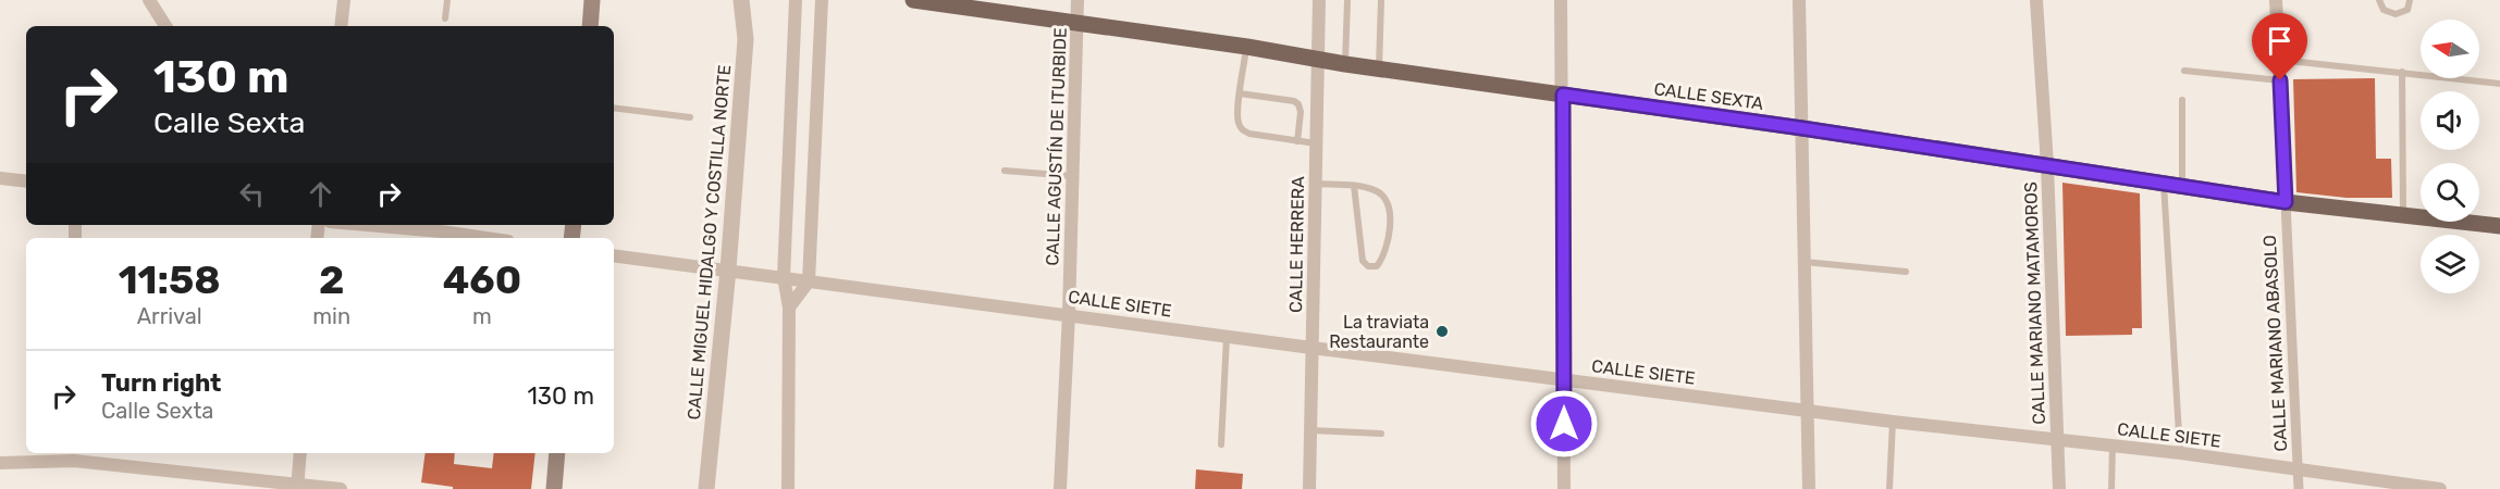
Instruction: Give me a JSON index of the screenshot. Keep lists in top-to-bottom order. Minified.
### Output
{"streets":{"main road":["CALLE SEXTA"],"street":["CALLE AGUSTÍN DE ITURBIDE","CALLE MIGUEL HIDALGO Y COSTILLA NORTE","CALLE HERRERA","CALLE SIETE","CALLE MARIANO MATAMOROS","CALLE MARIANO ABASOLO"]},"crossings":[["CALLE SEXTA","CALLE AGUSTÍN DE ITURBIDE"],["CALLE SEXTA","CALLE HERRERA"],["CALLE SEXTA","CALLE MARIANO MATAMOROS"],["CALLE SEXTA","CALLE MARIANO ABASOLO"],["CALLE AGUSTÍN DE ITURBIDE","CALLE SIETE"],["CALLE MIGUEL HIDALGO Y COSTILLA NORTE","CALLE SIETE"],["CALLE HERRERA","CALLE SIETE"],["CALLE SIETE","CALLE MARIANO MATAMOROS"],["CALLE SIETE","CALLE MARIANO ABASOLO"]],"places":["La traviata Restaurante"],"north":"left","page":{"turn":["130 m","Calle Sexta"],"eta":["11:58","Arrival","2","min","460","m"],"list":[{"name":"Turn right","note":"Calle Sexta","value":"130 m"}]}}
